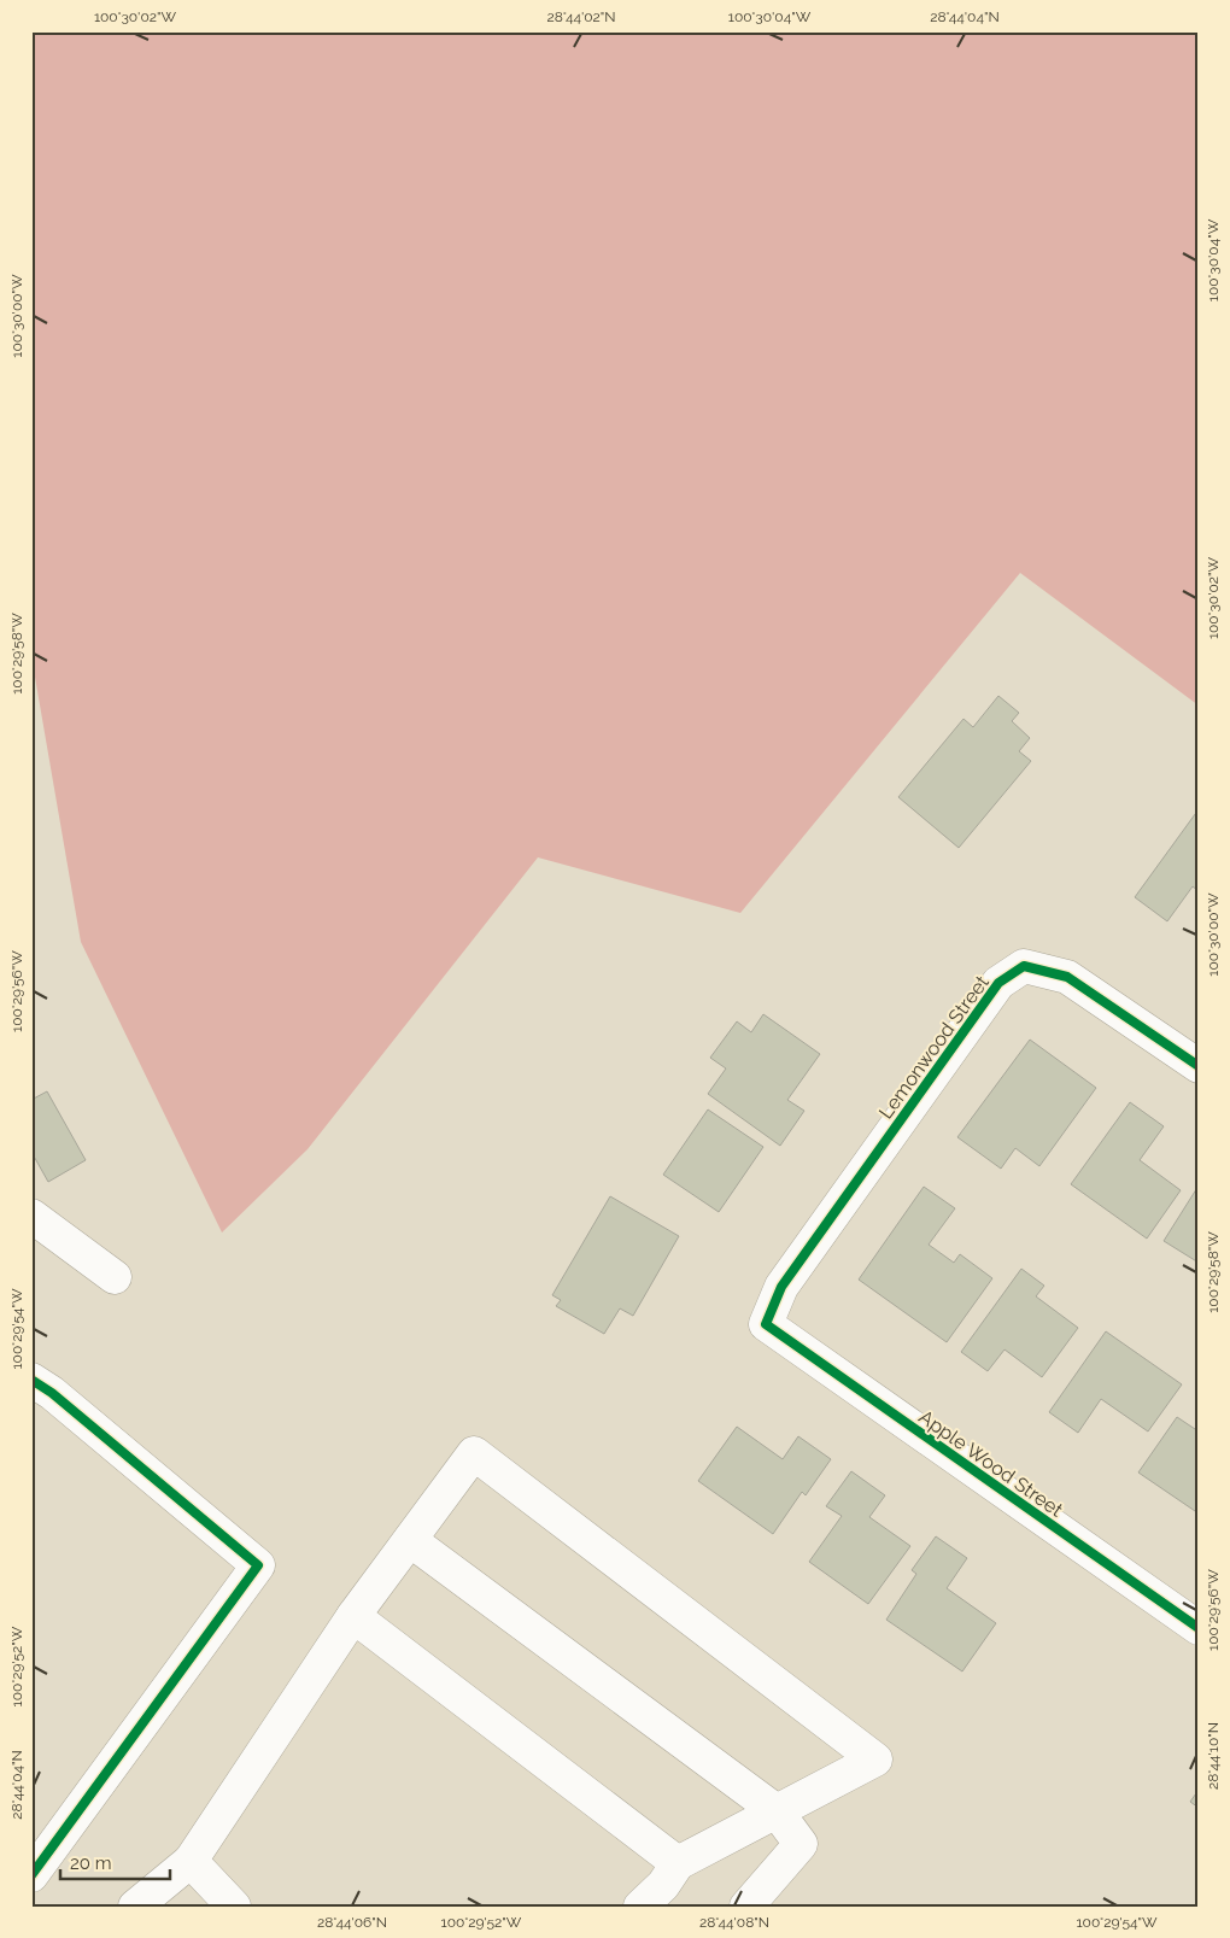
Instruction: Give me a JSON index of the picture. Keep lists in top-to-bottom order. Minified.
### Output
{"streets":{"street":["Lemonwood Street","Apple Wood Street"]},"crossings":[["Lemonwood Street","Apple Wood Street"]],"scale_bar":"20 m","coordinates":["100°30'02\"W","28°44'02\"N","100°30'04\"W","28°44'04\"N","100°30'00\"W","100°29'58\"W","100°29'56\"W","100°29'54\"W","100°29'52\"W","28°44'10\"N","28°44'06\"N","28°44'08\"N"]}
